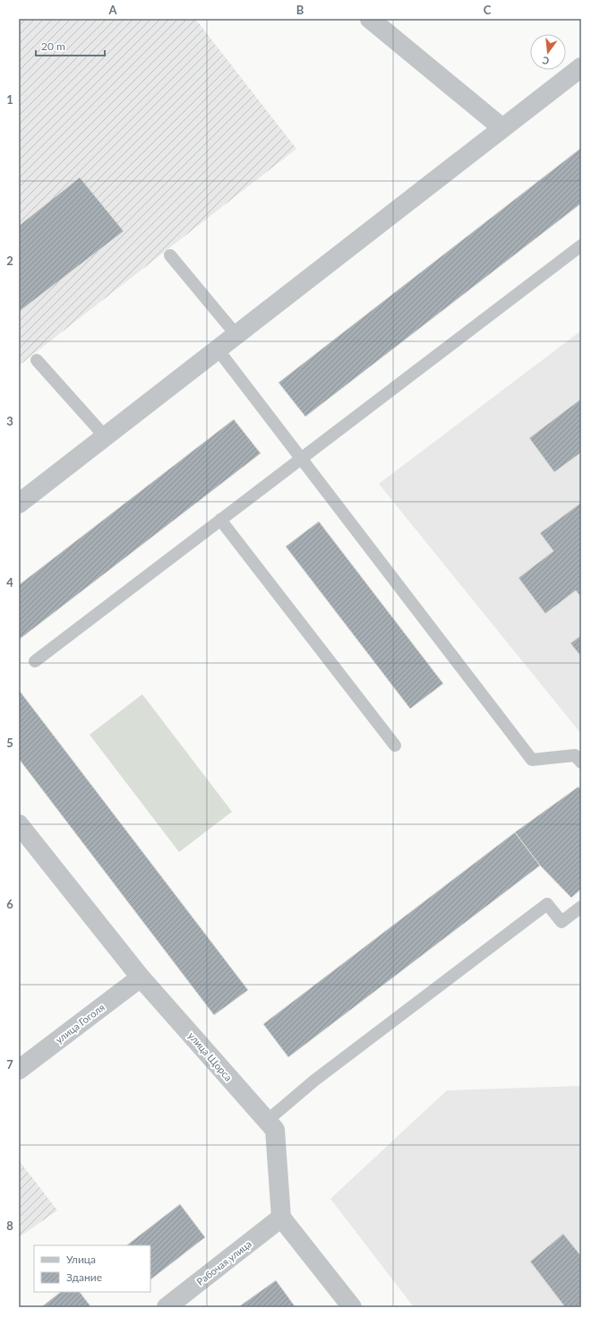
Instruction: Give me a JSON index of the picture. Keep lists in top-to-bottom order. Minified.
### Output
{"streets":{"street":["улица Гоголя","улица Щорса","Рабочая улица"]},"crossings":[["улица Гоголя","улица Щорса"],["улица Щорса","Рабочая улица"]],"legend":["Улица","Здание"],"scale_bar":"20 m","north":"bottom","grid":{"columns":["A","B","C"],"rows":["1","2","3","4","5","6","7","8"]}}
